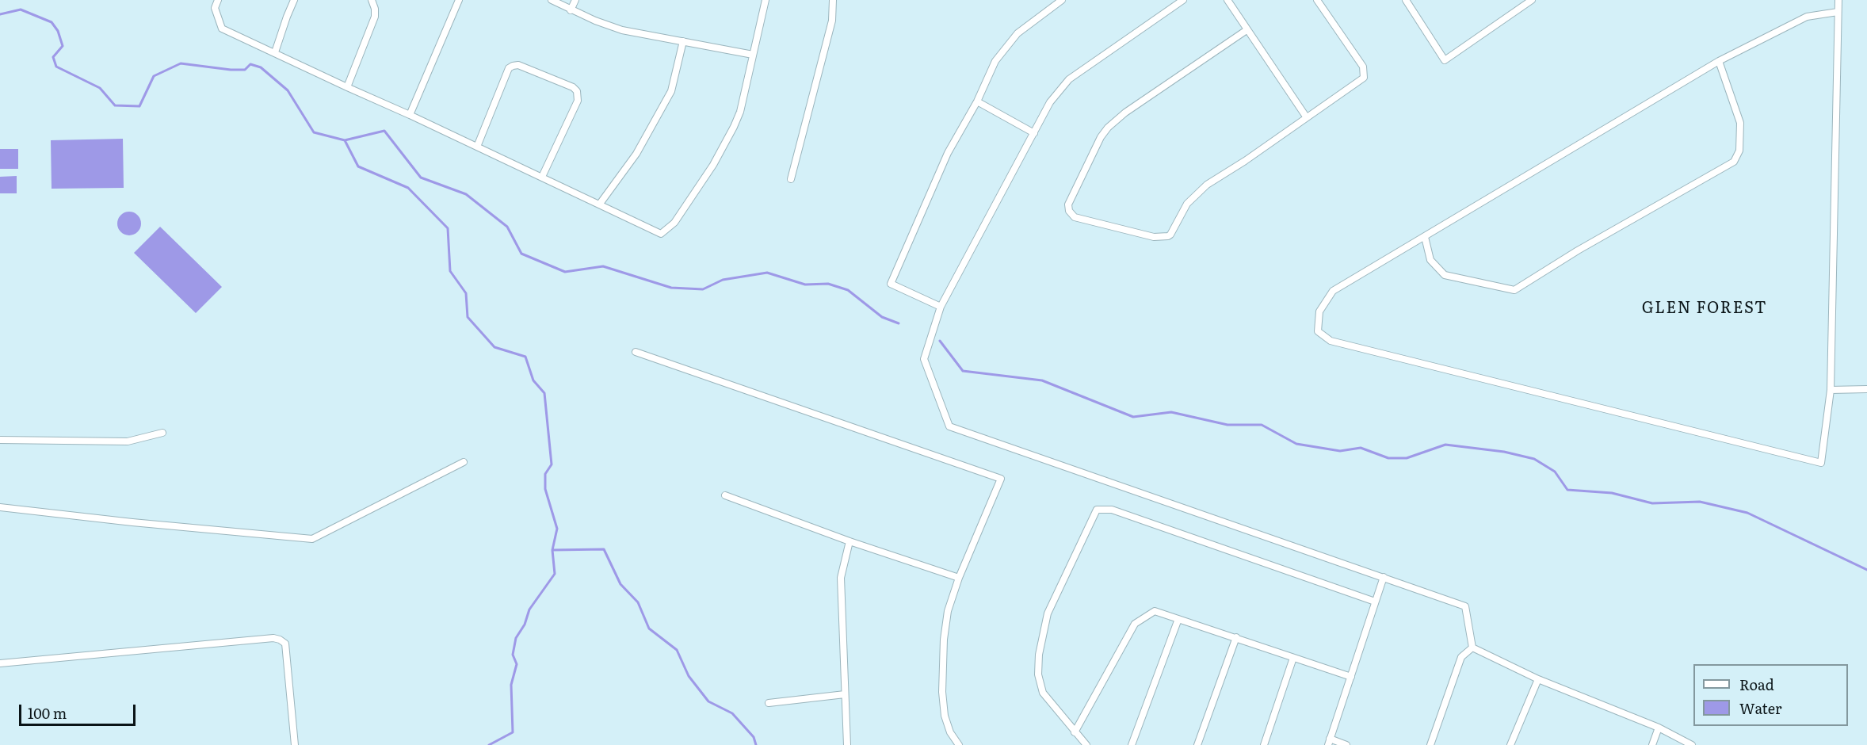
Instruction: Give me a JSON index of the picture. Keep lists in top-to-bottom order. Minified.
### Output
{"districts":["GLEN FOREST"],"legend":["Road","Water"],"scale_bar":"100 m"}
